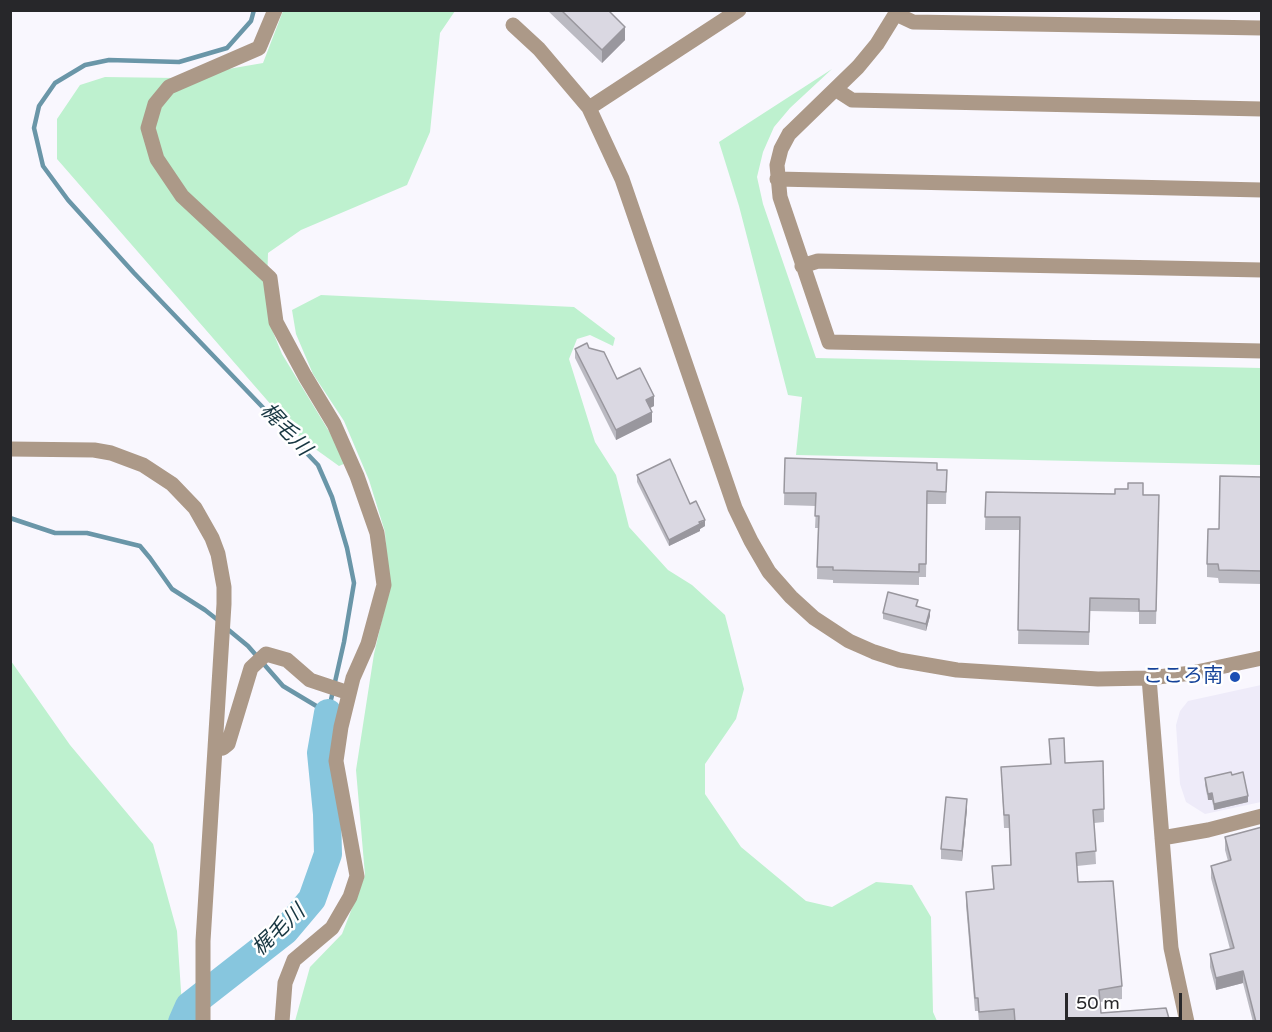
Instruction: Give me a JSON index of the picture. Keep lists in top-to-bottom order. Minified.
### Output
{"water":["梶毛川"],"places":["こころ南"],"scale_bar":"50 m"}
